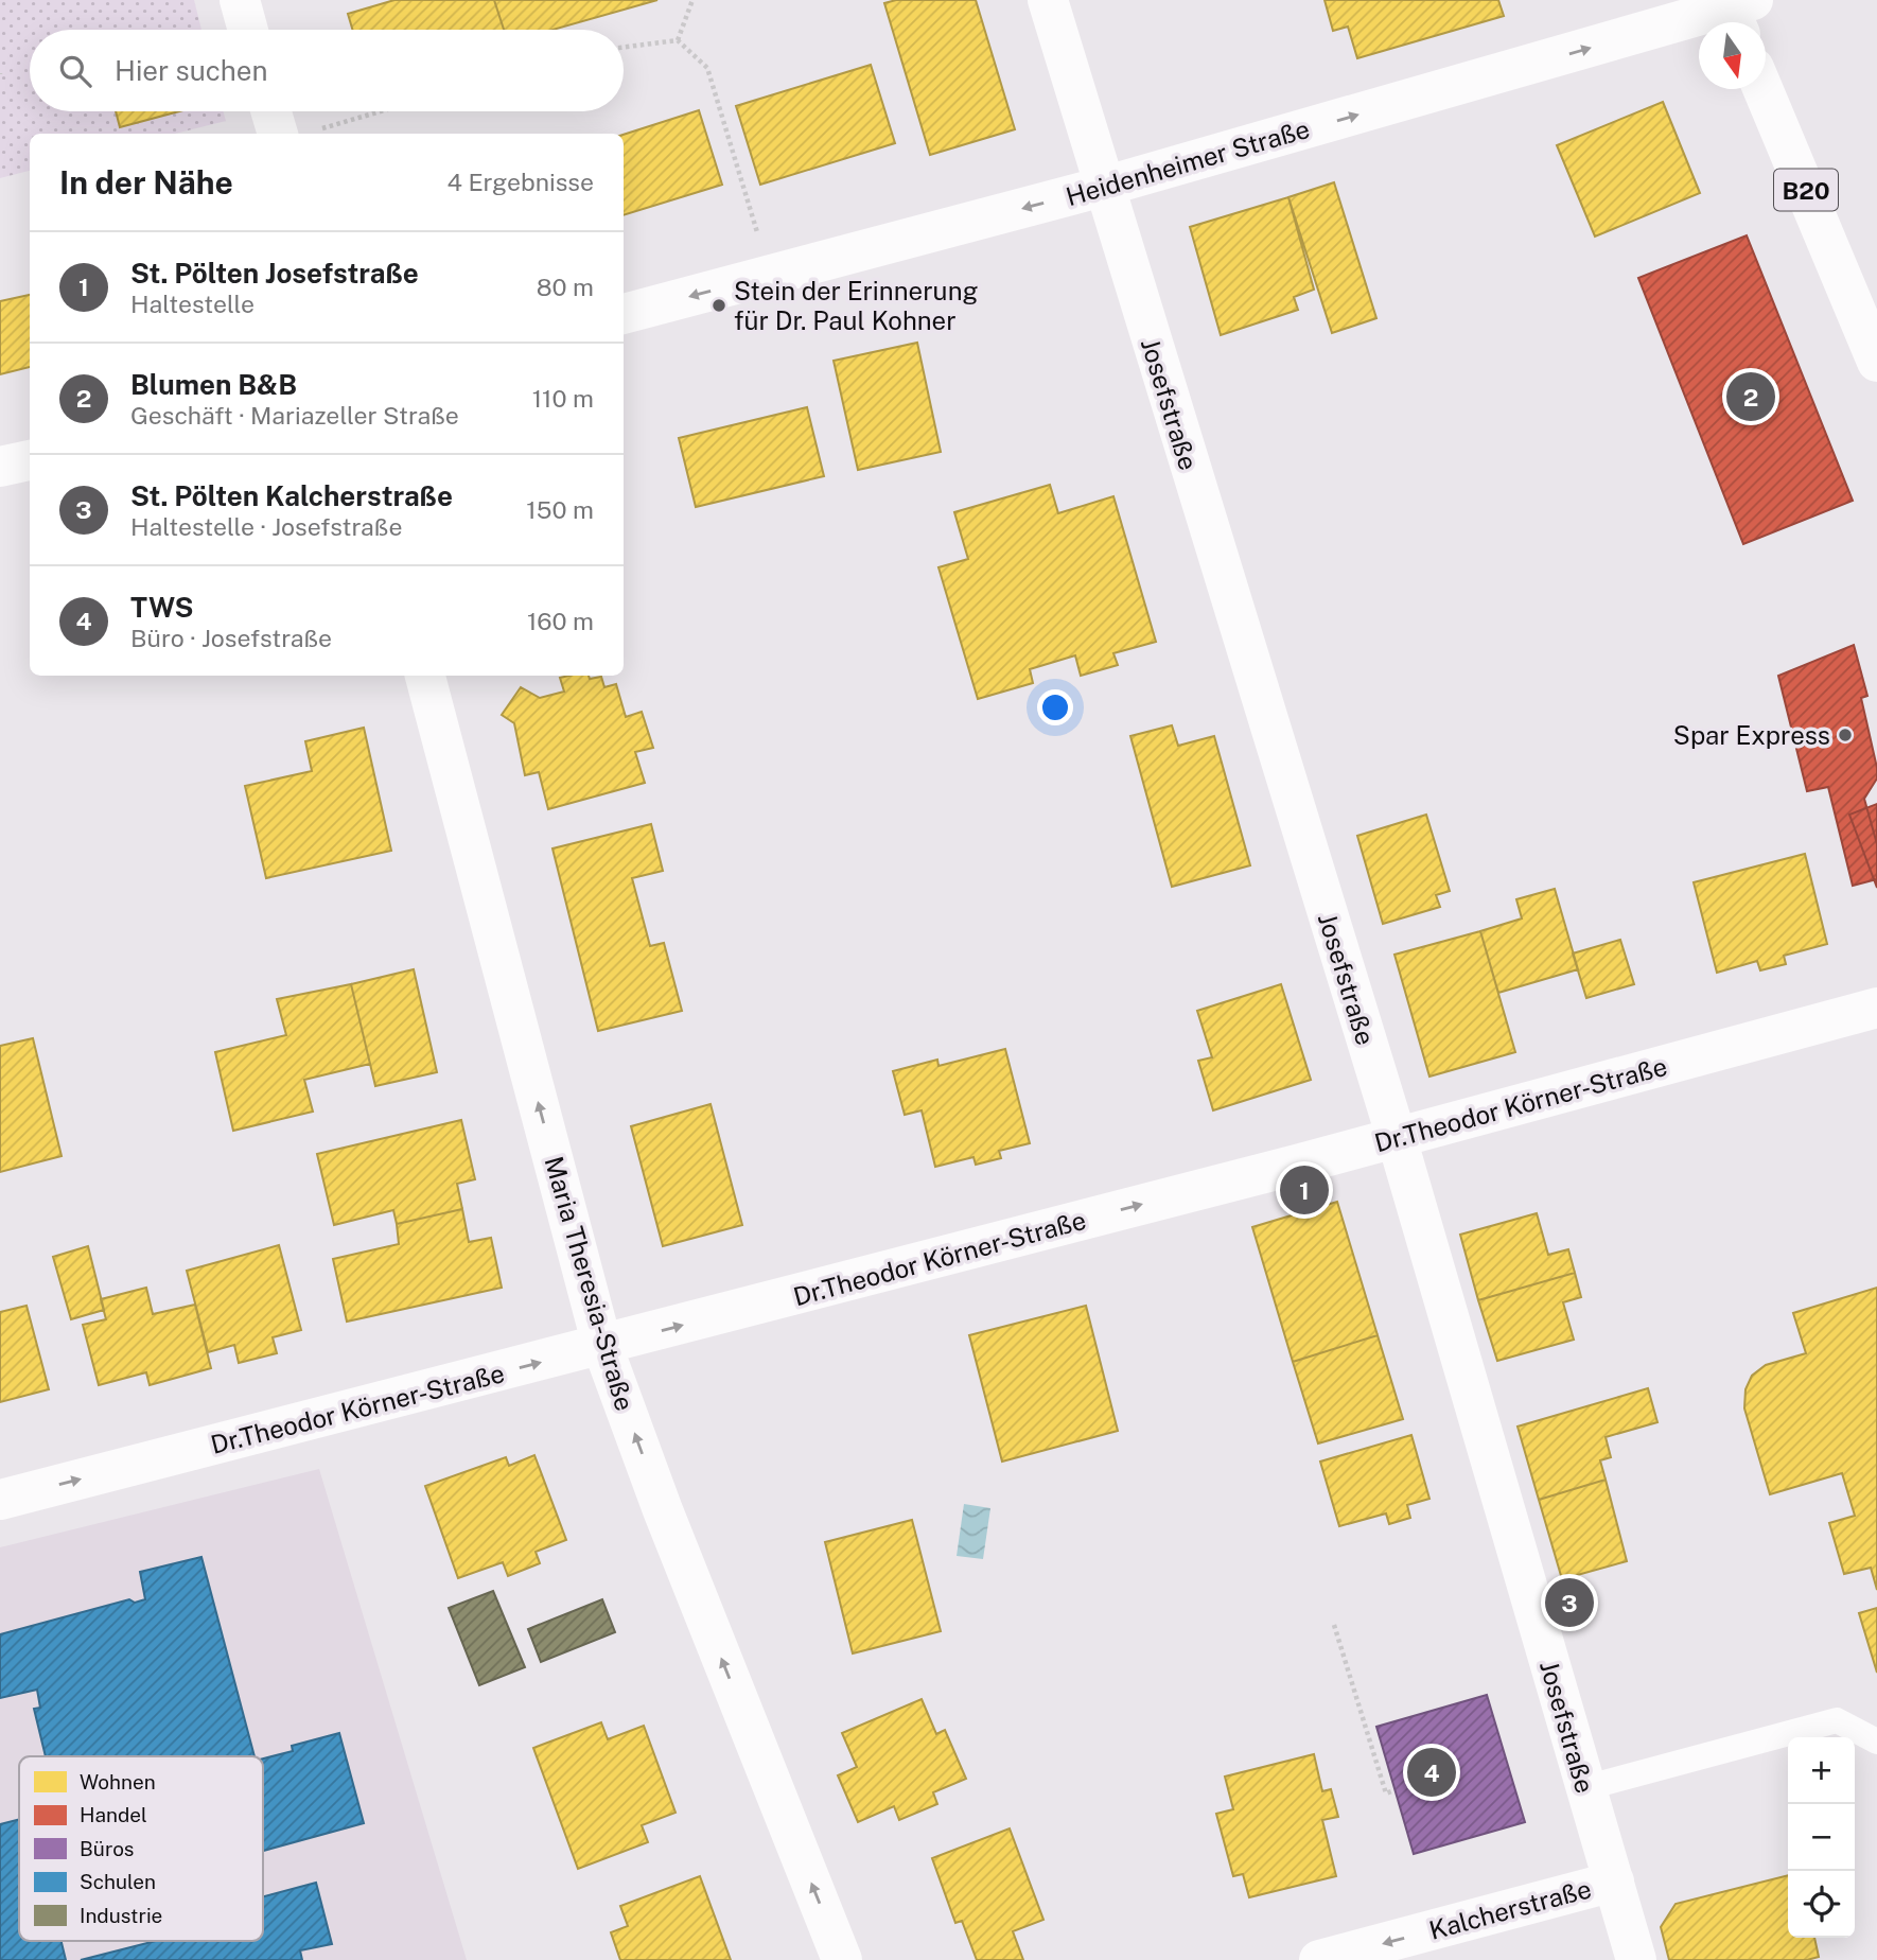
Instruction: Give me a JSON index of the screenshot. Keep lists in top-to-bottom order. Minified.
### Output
{"streets":{"street":["Heidenheimer Straße","B20","Josefstraße","Dr.Theodor Körner-Straße","Maria Theresia-Straße","Kalcherstraße"]},"crossings":[["Heidenheimer Straße","Josefstraße"],["Josefstraße","Dr.Theodor Körner-Straße"],["Josefstraße","Kalcherstraße"],["Dr.Theodor Körner-Straße","Maria Theresia-Straße"]],"one_way":["Dr.Theodor Körner-Straße","Maria Theresia-Straße","Kalcherstraße"],"places":["Stein der Erinnerung für Dr. Paul Kohner","Spar Express"],"legend":["Wohnen","Handel","Büros","Schulen","Industrie"],"north":"bottom","page":{"search":"Hier suchen","heading":["In der Nähe","4 Ergebnisse"],"list":[{"mark":"1","name":"St. Pölten Josefstraße","note":"Haltestelle","value":"80 m"},{"mark":"2","name":"Blumen B&B","note":"Geschäft · Mariazeller Straße","value":"110 m"},{"mark":"3","name":"St. Pölten Kalcherstraße","note":"Haltestelle · Josefstraße","value":"150 m"},{"mark":"4","name":"TWS","note":"Büro · Josefstraße","value":"160 m"}],"pins":["2","1","3","4"],"map_buttons":["+","−"]}}
